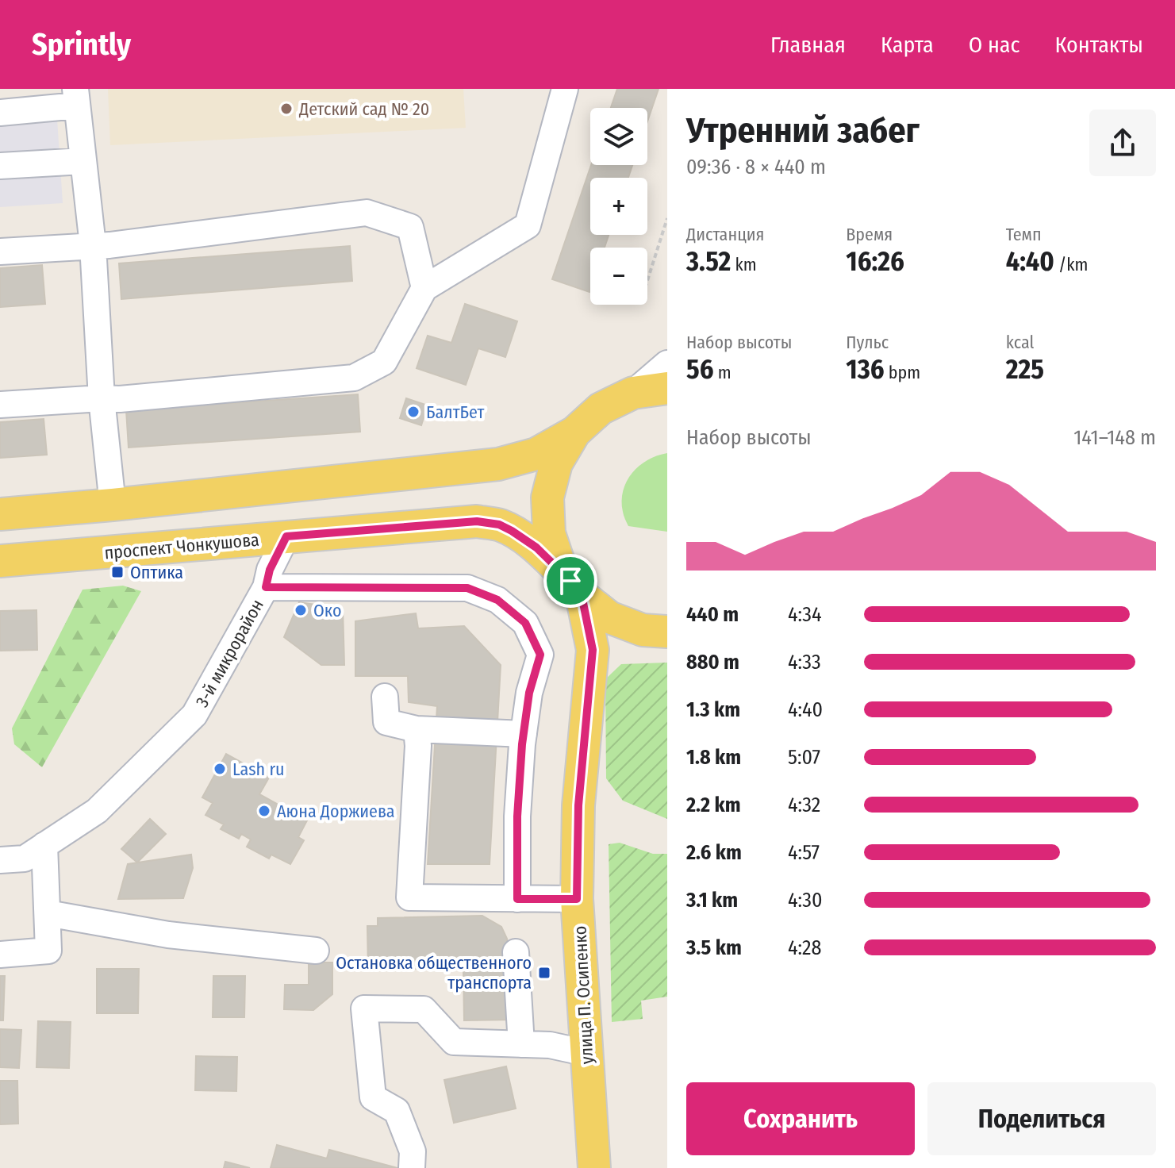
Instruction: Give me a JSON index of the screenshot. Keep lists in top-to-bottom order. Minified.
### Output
{"streets":{"main road":["проспект Чонкушова","улица П. Осипенко"],"street":["3-й микрорайон"]},"crossings":[["проспект Чонкушова","улица П. Осипенко"]],"places":{"other":["Детский сад № 20","БалтБет","Око","Lash ru","Аюна Доржиева"],"transit":["Оптика","Остановка общественного транспорта"]},"page":{"header":"Sprintly","nav":["Главная","Карта","О нас","Контакты"],"heading":["Утренний забег","09:36 · 8 × 440 m"],"map_buttons":["+","−"],"stats":[["Дистанция","3.52 km"],["Время","16:26"],["Темп","4:40 /km"],["Набор высоты","56 m"],["Пульс","136 bpm"],["kcal","225"]],"chart":["Набор высоты","141–148 m"],"list":[{"name":"440 m","note":"4:34"},{"name":"880 m","note":"4:33"},{"name":"1.3 km","note":"4:40"},{"name":"1.8 km","note":"5:07"},{"name":"2.2 km","note":"4:32"},{"name":"2.6 km","note":"4:57"},{"name":"3.1 km","note":"4:30"},{"name":"3.5 km","note":"4:28"}],"buttons":["Сохранить","Поделиться"]}}
